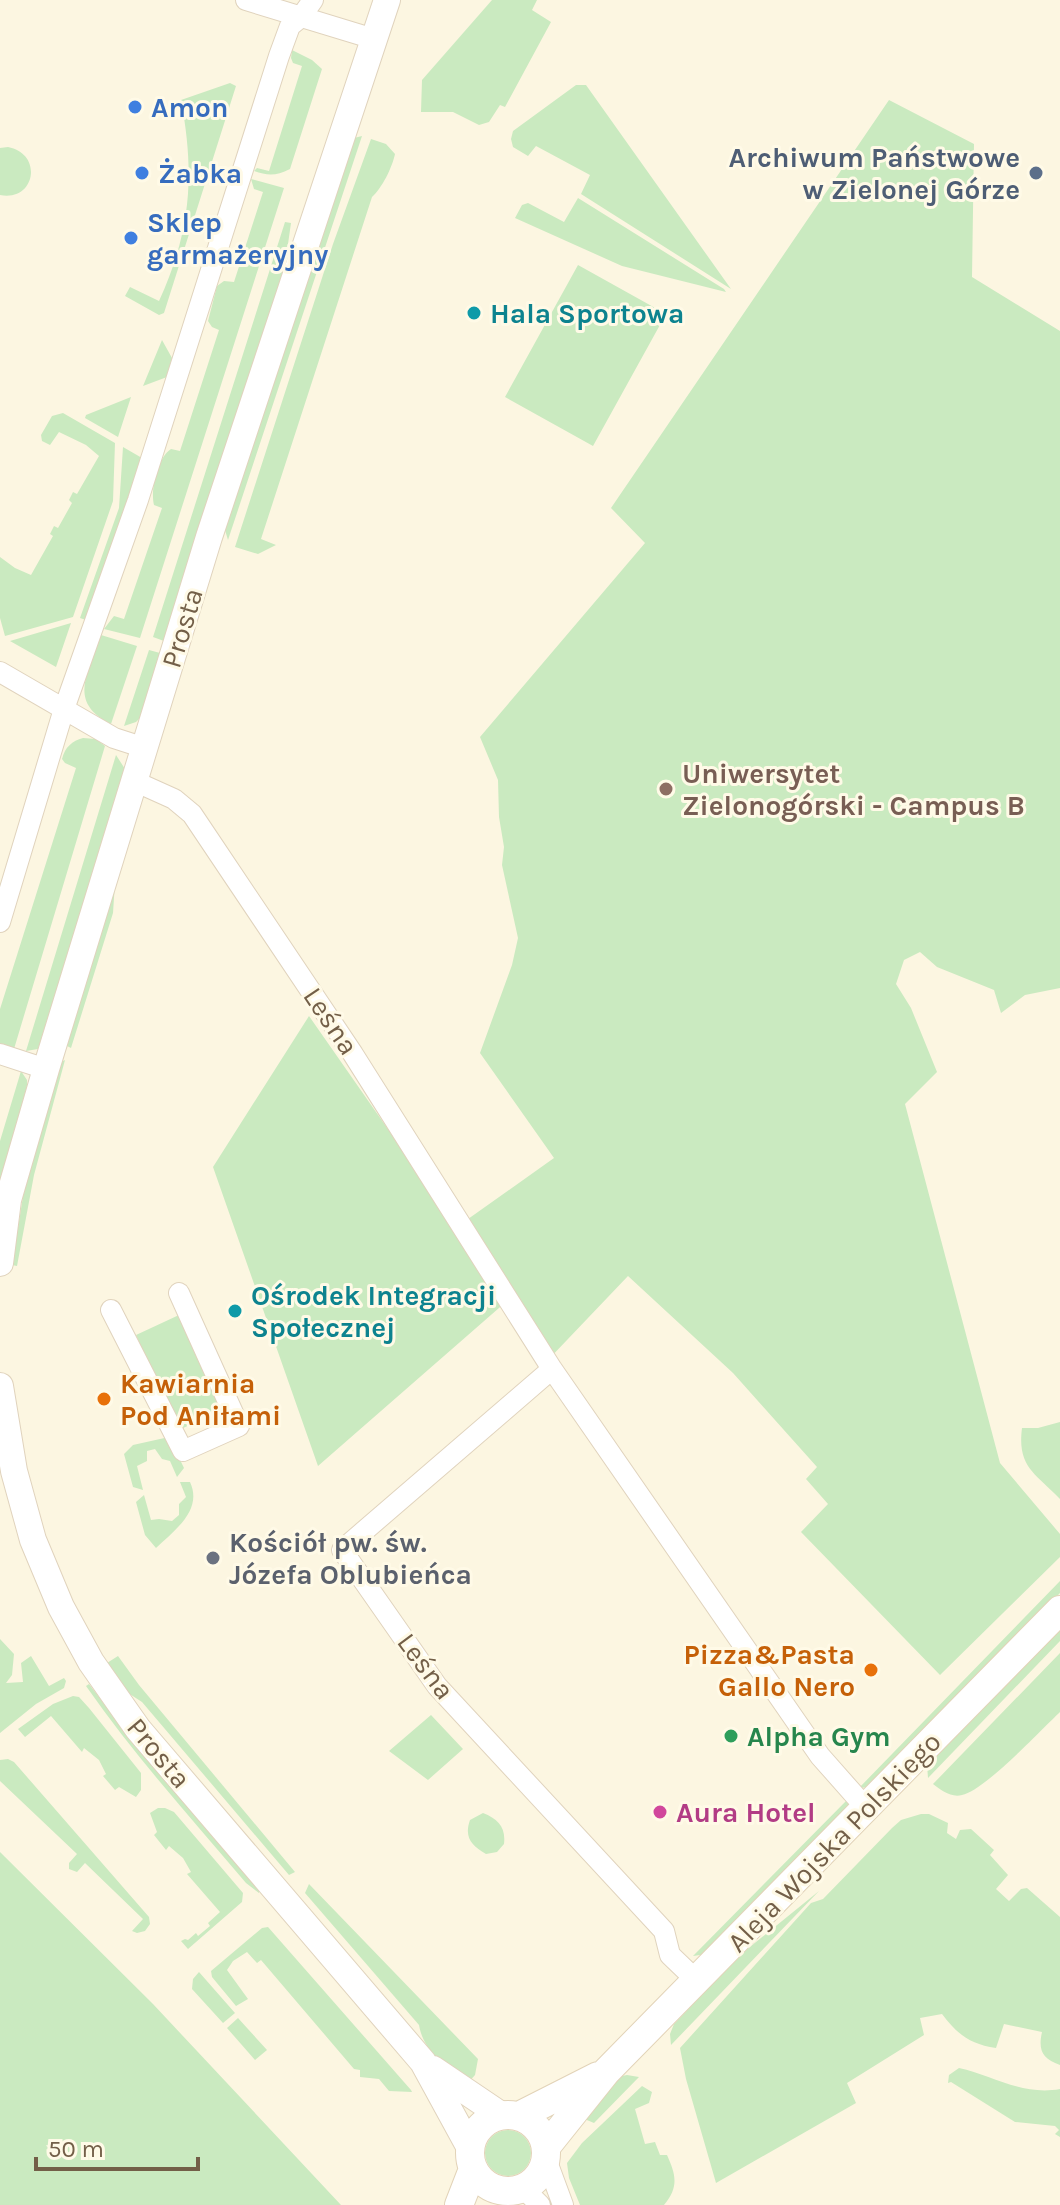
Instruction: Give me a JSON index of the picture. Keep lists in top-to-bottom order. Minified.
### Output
{"streets":{"main road":["Aleja Wojska Polskiego"],"street":["Prosta","Leśna"]},"crossings":[["Prosta","Leśna"],["Prosta","Aleja Wojska Polskiego"],["Leśna","Aleja Wojska Polskiego"]],"places":["Amon","Żabka","Archiwum Państwowe w Zielonej Górze","Sklep garmażeryjny","Hala Sportowa","Uniwersytet Zielonogórski - Campus B","Ośrodek Integracji Społecznej","Kawiarnia Pod Aniłami","Kościół pw. św. Józefa Oblubieńca","Pizza&Pasta Gallo Nero","Alpha Gym","Aura Hotel"],"scale_bar":"50 m"}
